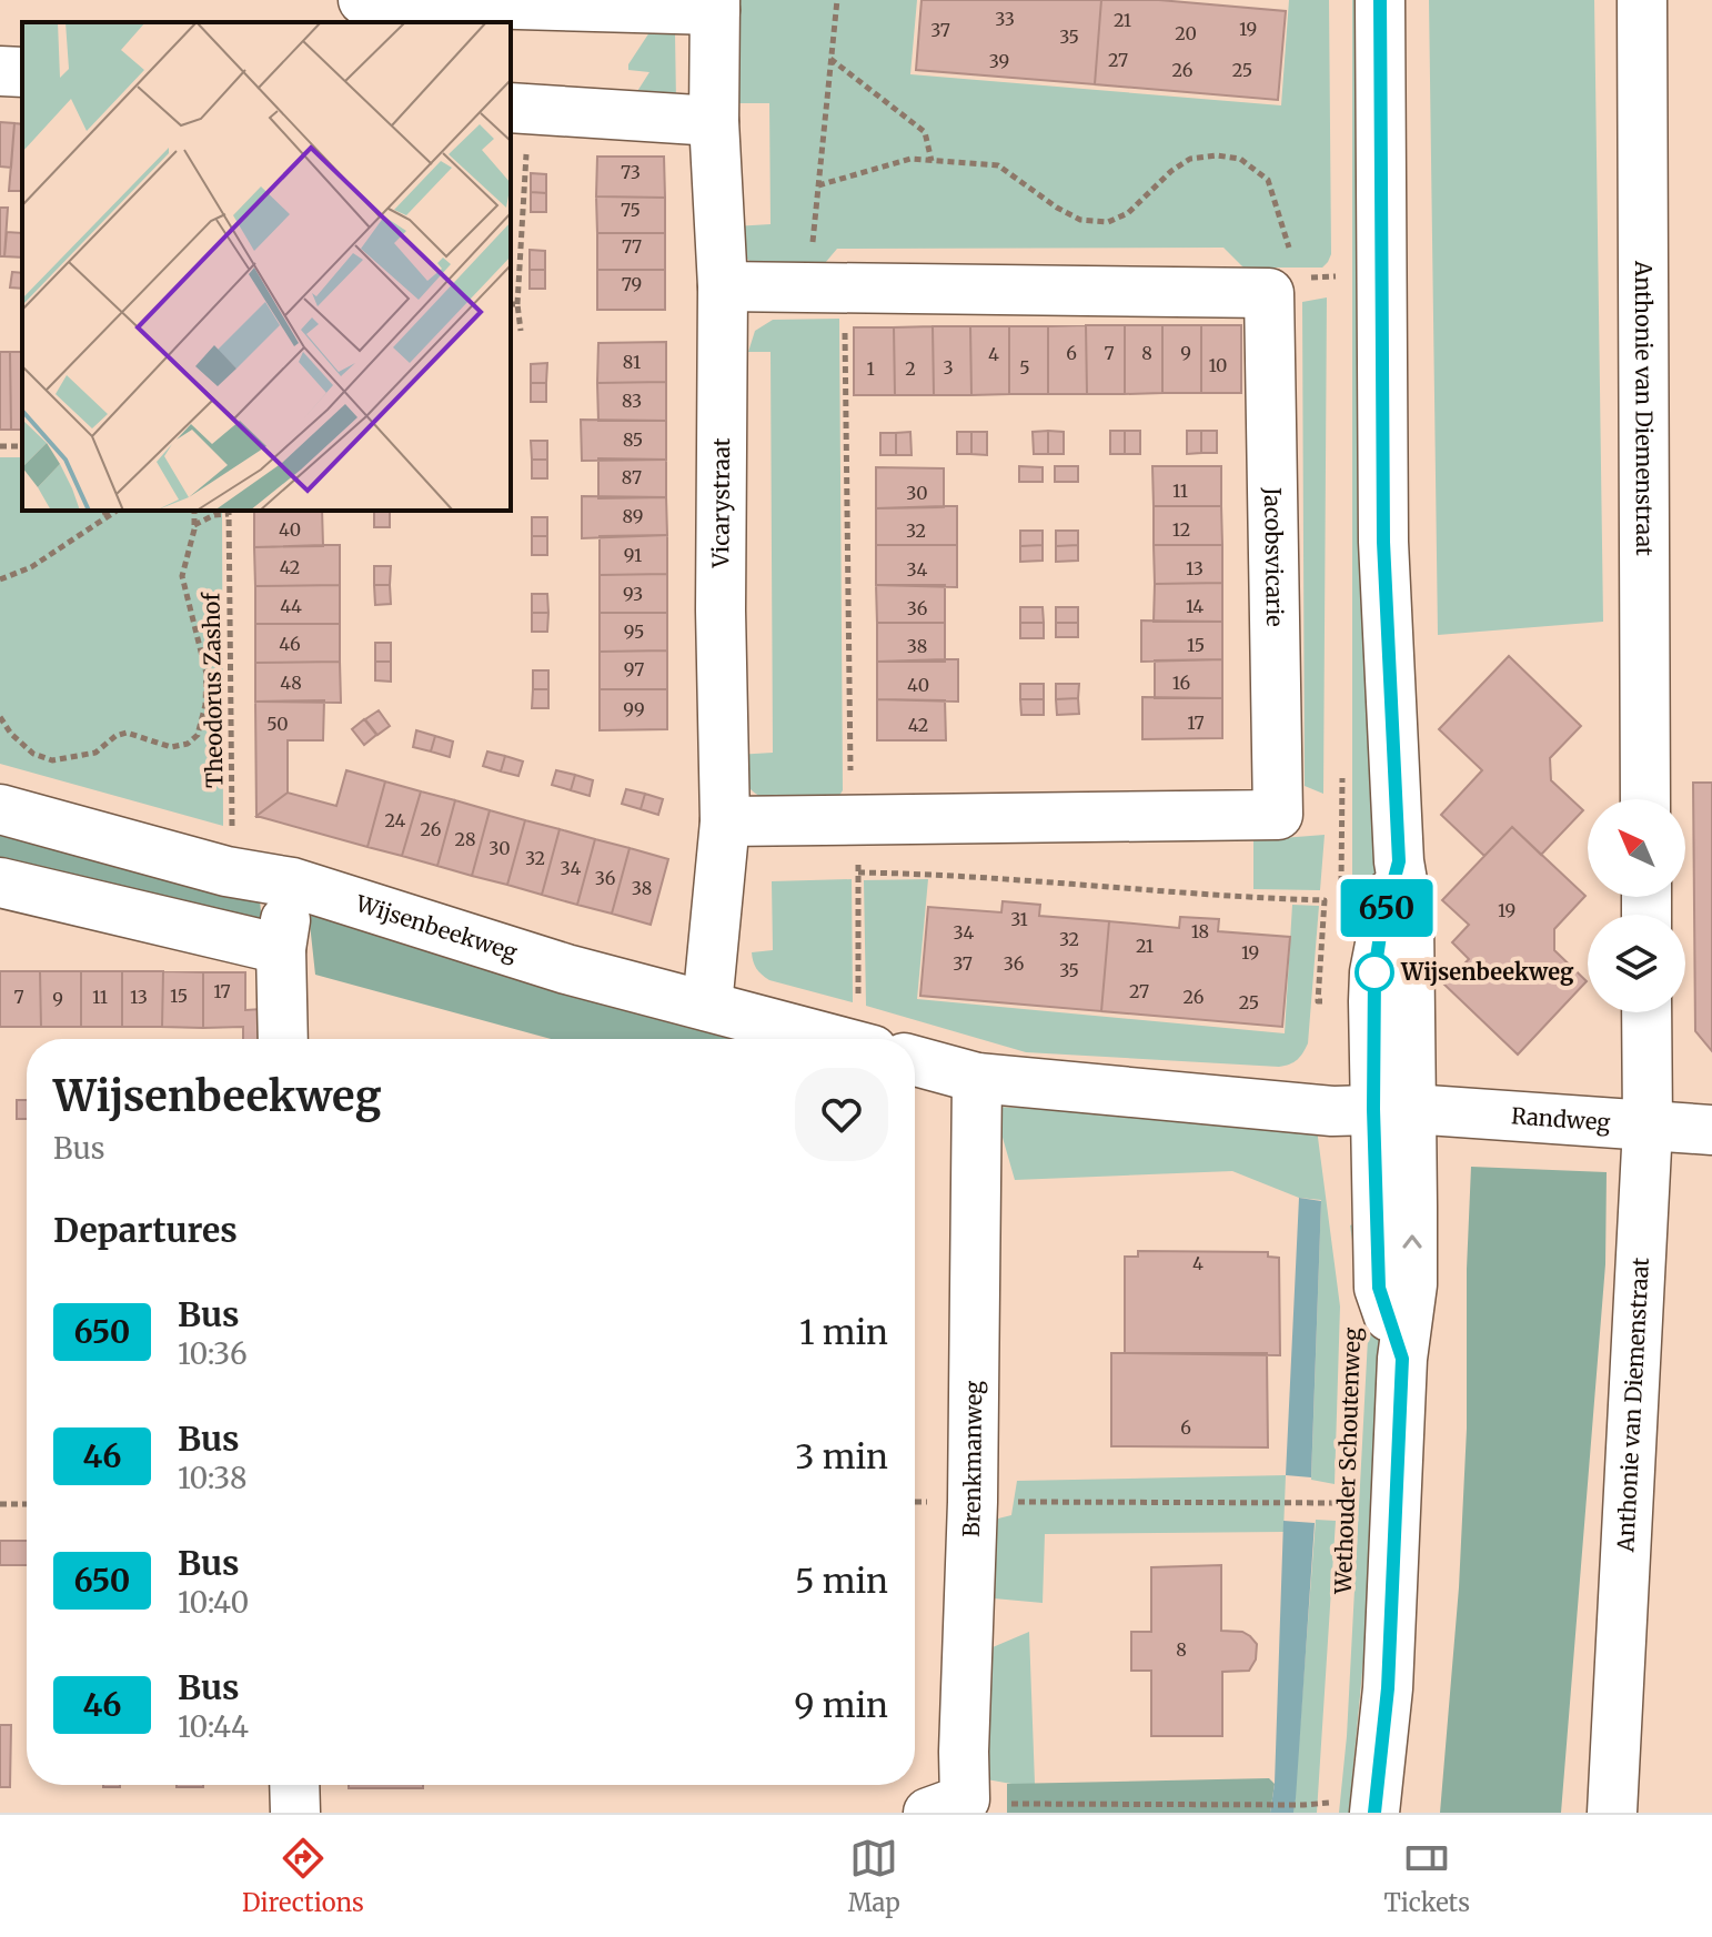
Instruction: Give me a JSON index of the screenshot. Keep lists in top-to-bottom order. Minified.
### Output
{"streets":{"street":["Anthonie van Diemenstraat","Vicarystraat","Jacobsvicarie","Wijsenbeekweg","Randweg","Brenkmanweg"],"path":["Theodorus Zashof","Wethouder Schoutenweg"]},"crossings":[["Anthonie van Diemenstraat","Randweg"],["Vicarystraat","Jacobsvicarie"],["Vicarystraat","Wijsenbeekweg"],["Theodorus Zashof","Wijsenbeekweg"],["Brenkmanweg","Wethouder Schoutenweg"]],"places":["Wijsenbeekweg"],"lines":["bus line 650"],"house_numbers":["33","21","19","37","20","35","27","39","26","25","73","75","77","79","6","7","8","9","4","81","10","3","5","1","2","83","85","87","11","30","89","40","12","32","91","42","13","34","93","44","14","36","95","46","15","38","97","48","16","40","99","17","50","42","24","26","28","30","32","34","36","38","19","31","18","34","32","21","19","37","36","35","17","27","15","7","11","13","26","9","25","4","6","8"],"north":"top left","page":{"on_map":"650","heading":[["Wijsenbeekweg","Bus"],"Departures"],"list":[{"mark":"650","name":"Bus","note":"10:36","value":"1 min"},{"mark":"46","name":"Bus","note":"10:38","value":"3 min"},{"mark":"650","name":"Bus","note":"10:40","value":"5 min"},{"mark":"46","name":"Bus","note":"10:44","value":"9 min"}],"tabs":["Directions","Map","Tickets"]}}
